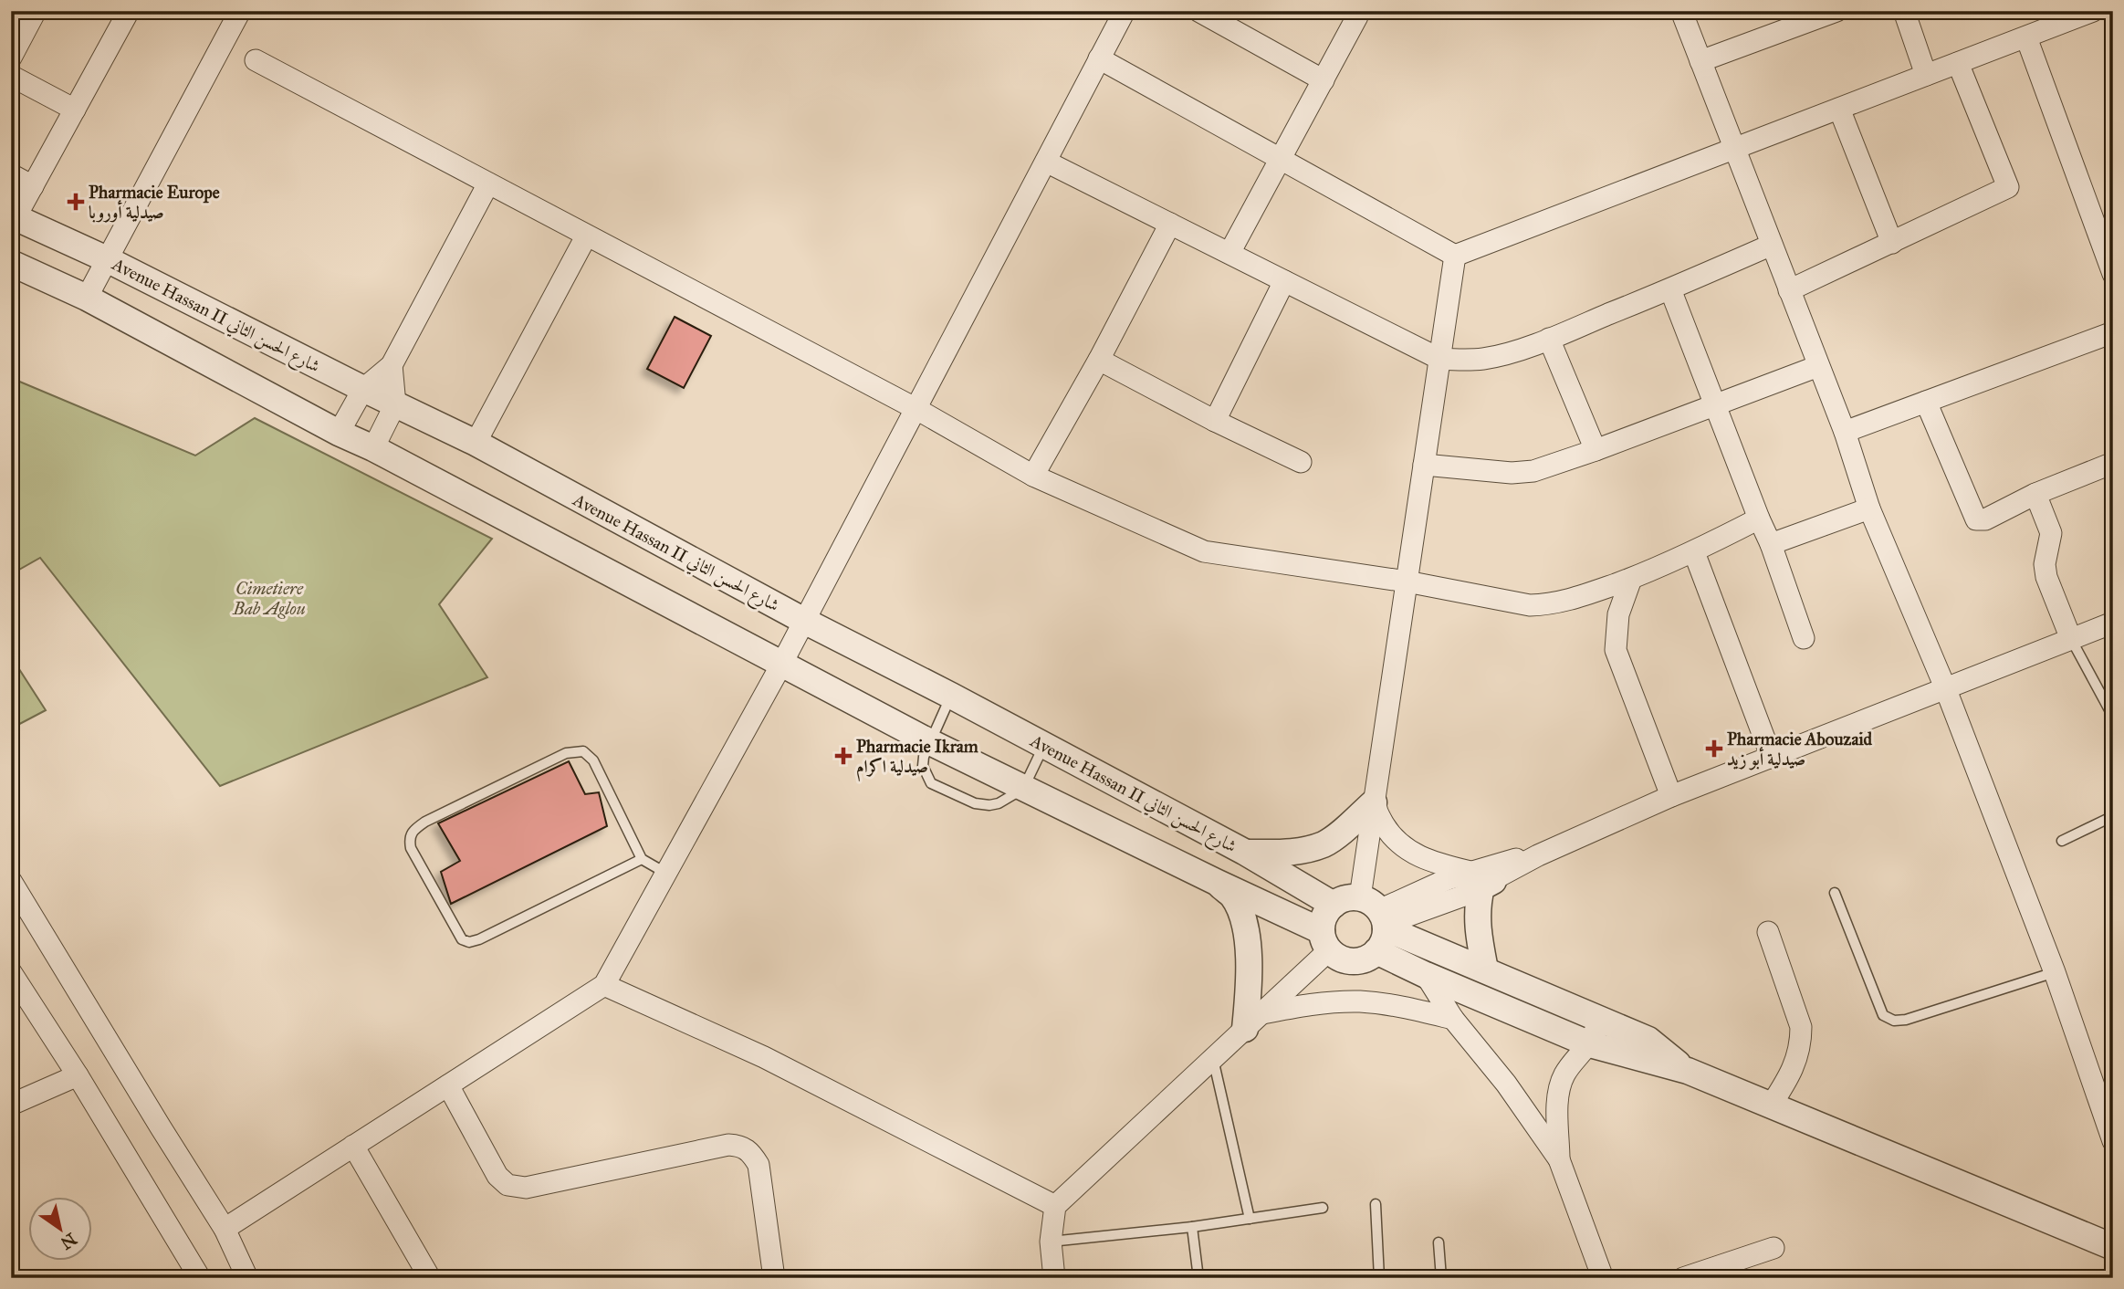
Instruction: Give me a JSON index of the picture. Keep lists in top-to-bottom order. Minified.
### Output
{"streets":{"street":["Avenue Hassan II شارع الحسن الثاني"]},"parks":["Cimetiere Bab Aglou"],"places":{"health":["Pharmacie Europe صيدلية أوروبا","Pharmacie Abouzaid صيدلية أبو زيد","Pharmacie Ikram صيدلية اكرام"]},"north":"bottom right"}
